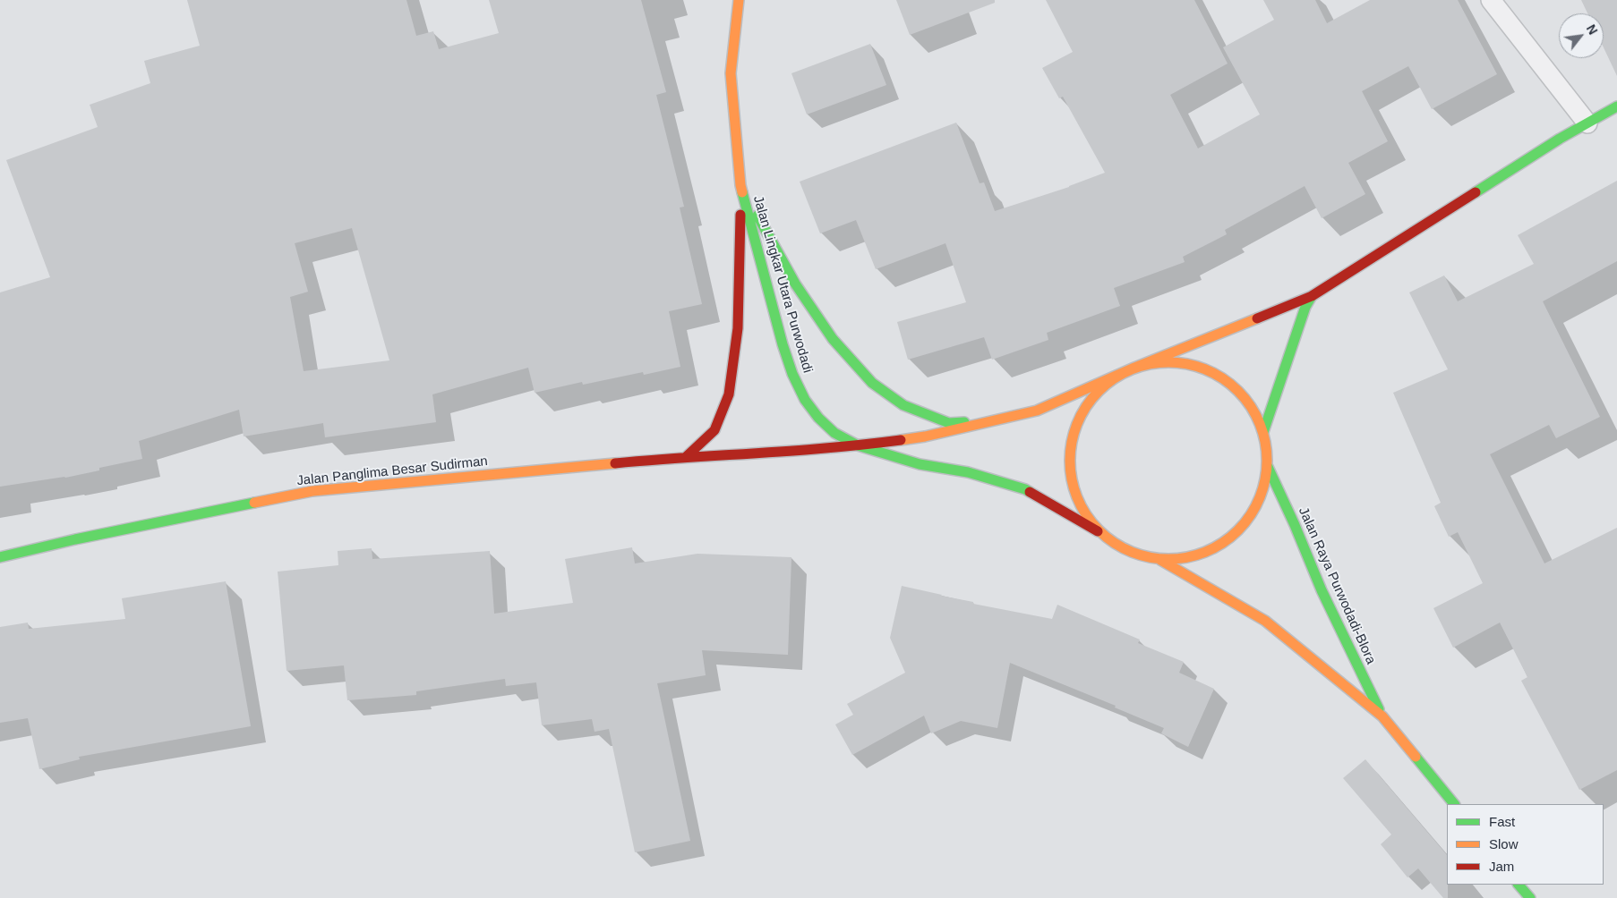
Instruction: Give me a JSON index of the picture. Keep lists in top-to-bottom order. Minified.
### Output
{"streets":{"main road":["Jalan Lingkar Utara Purwodadi","Jalan Panglima Besar Sudirman","Jalan Raya Purwodadi-Blora"]},"crossings":[["Jalan Lingkar Utara Purwodadi","Jalan Panglima Besar Sudirman"]],"legend":["Fast","Slow","Jam"],"north":"top right"}
